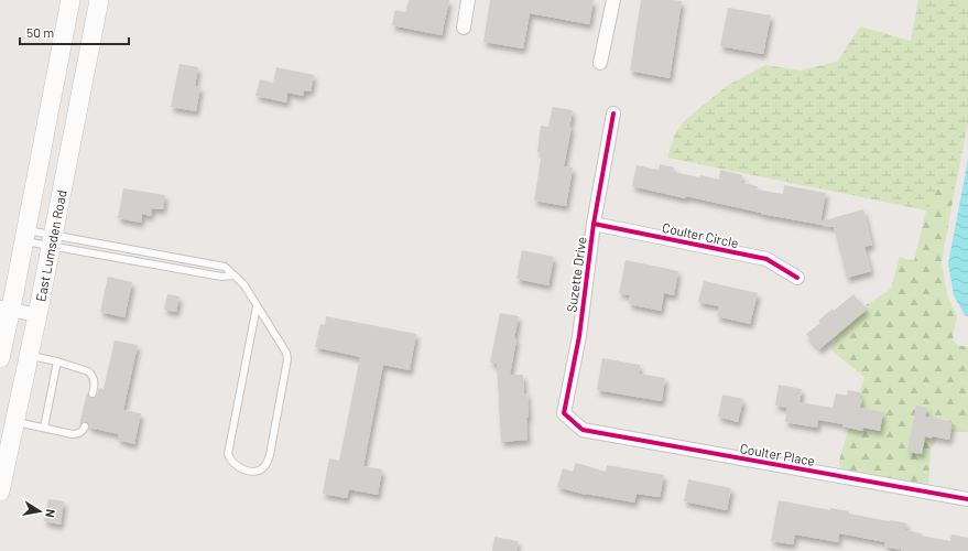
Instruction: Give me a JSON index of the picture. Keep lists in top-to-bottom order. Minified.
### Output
{"streets":{"main road":["East Lumsden Road"],"street":["Coulter Circle","Suzette Drive","Coulter Place"]},"crossings":[["Coulter Circle","Suzette Drive"],["Suzette Drive","Coulter Place"]],"scale_bar":"50 m","north":"right"}
